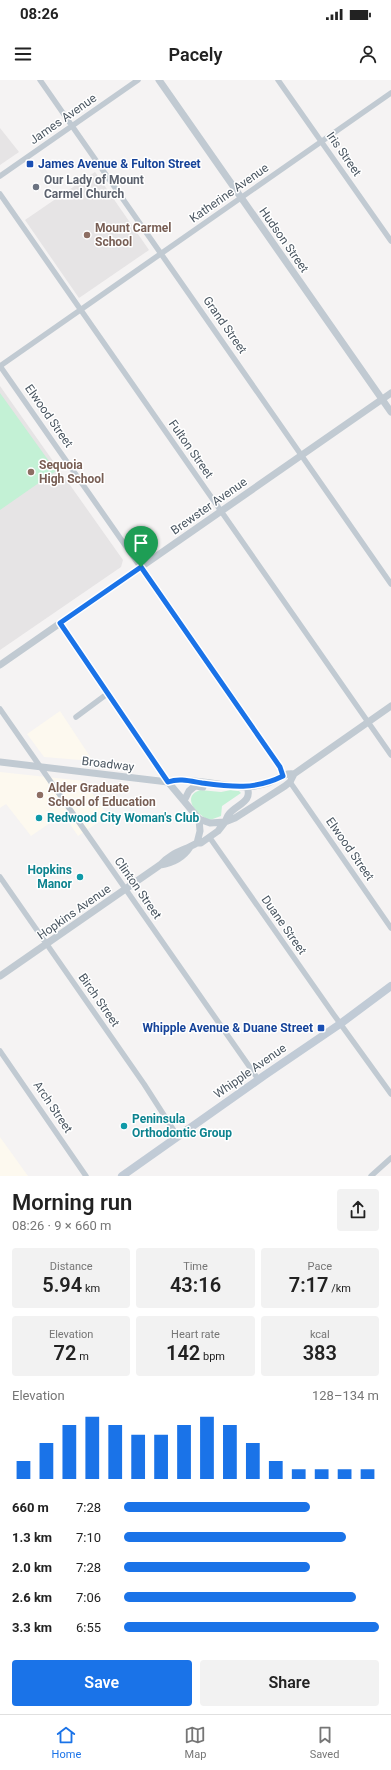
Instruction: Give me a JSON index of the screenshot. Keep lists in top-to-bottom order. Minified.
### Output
{"streets":{"main road":["Whipple Avenue"],"street":["James Avenue","Iris Street","Katherine Avenue","Hudson Street","Grand Street","Elwood Street","Fulton Street","Brewster Avenue","Broadway","Clinton Street","Hopkins Avenue","Duane Street","Birch Street","Arch Street"]},"crossings":[["James Avenue","Grand Street"],["Iris Street","Katherine Avenue"],["Katherine Avenue","Hudson Street"],["Katherine Avenue","Grand Street"],["Katherine Avenue","Elwood Street"],["Katherine Avenue","Fulton Street"],["Hudson Street","Brewster Avenue"],["Grand Street","Brewster Avenue"],["Elwood Street","Brewster Avenue"],["Elwood Street","Broadway"],["Elwood Street","Hopkins Avenue"],["Fulton Street","Brewster Avenue"],["Broadway","Clinton Street"],["Broadway","Hopkins Avenue"],["Clinton Street","Hopkins Avenue"],["Clinton Street","Whipple Avenue"],["Hopkins Avenue","Duane Street"],["Hopkins Avenue","Birch Street"],["Duane Street","Whipple Avenue"],["Birch Street","Whipple Avenue"]],"places":{"transit":["James Avenue & Fulton Street","Whipple Avenue & Duane Street"],"other":["Our Lady of Mount Carmel Church","Mount Carmel School","Sequoia High School","Alder Graduate School of Education","Redwood City Woman's Club","Hopkins Manor","Peninsula Orthodontic Group"]},"page":{"status":"08:26","header":"Pacely","heading":["Morning run","08:26 · 9 × 660 m"],"stats":[["Distance","5.94 km"],["Time","43:16"],["Pace","7:17 /km"],["Elevation","72 m"],["Heart rate","142 bpm"],["kcal","383"]],"chart":["Elevation","128–134 m"],"list":[{"name":"660 m","note":"7:28"},{"name":"1.3 km","note":"7:10"},{"name":"2.0 km","note":"7:28"},{"name":"2.6 km","note":"7:06"},{"name":"3.3 km","note":"6:55"}],"buttons":["Save","Share"],"tabs":["Home","Map","Saved"]}}
